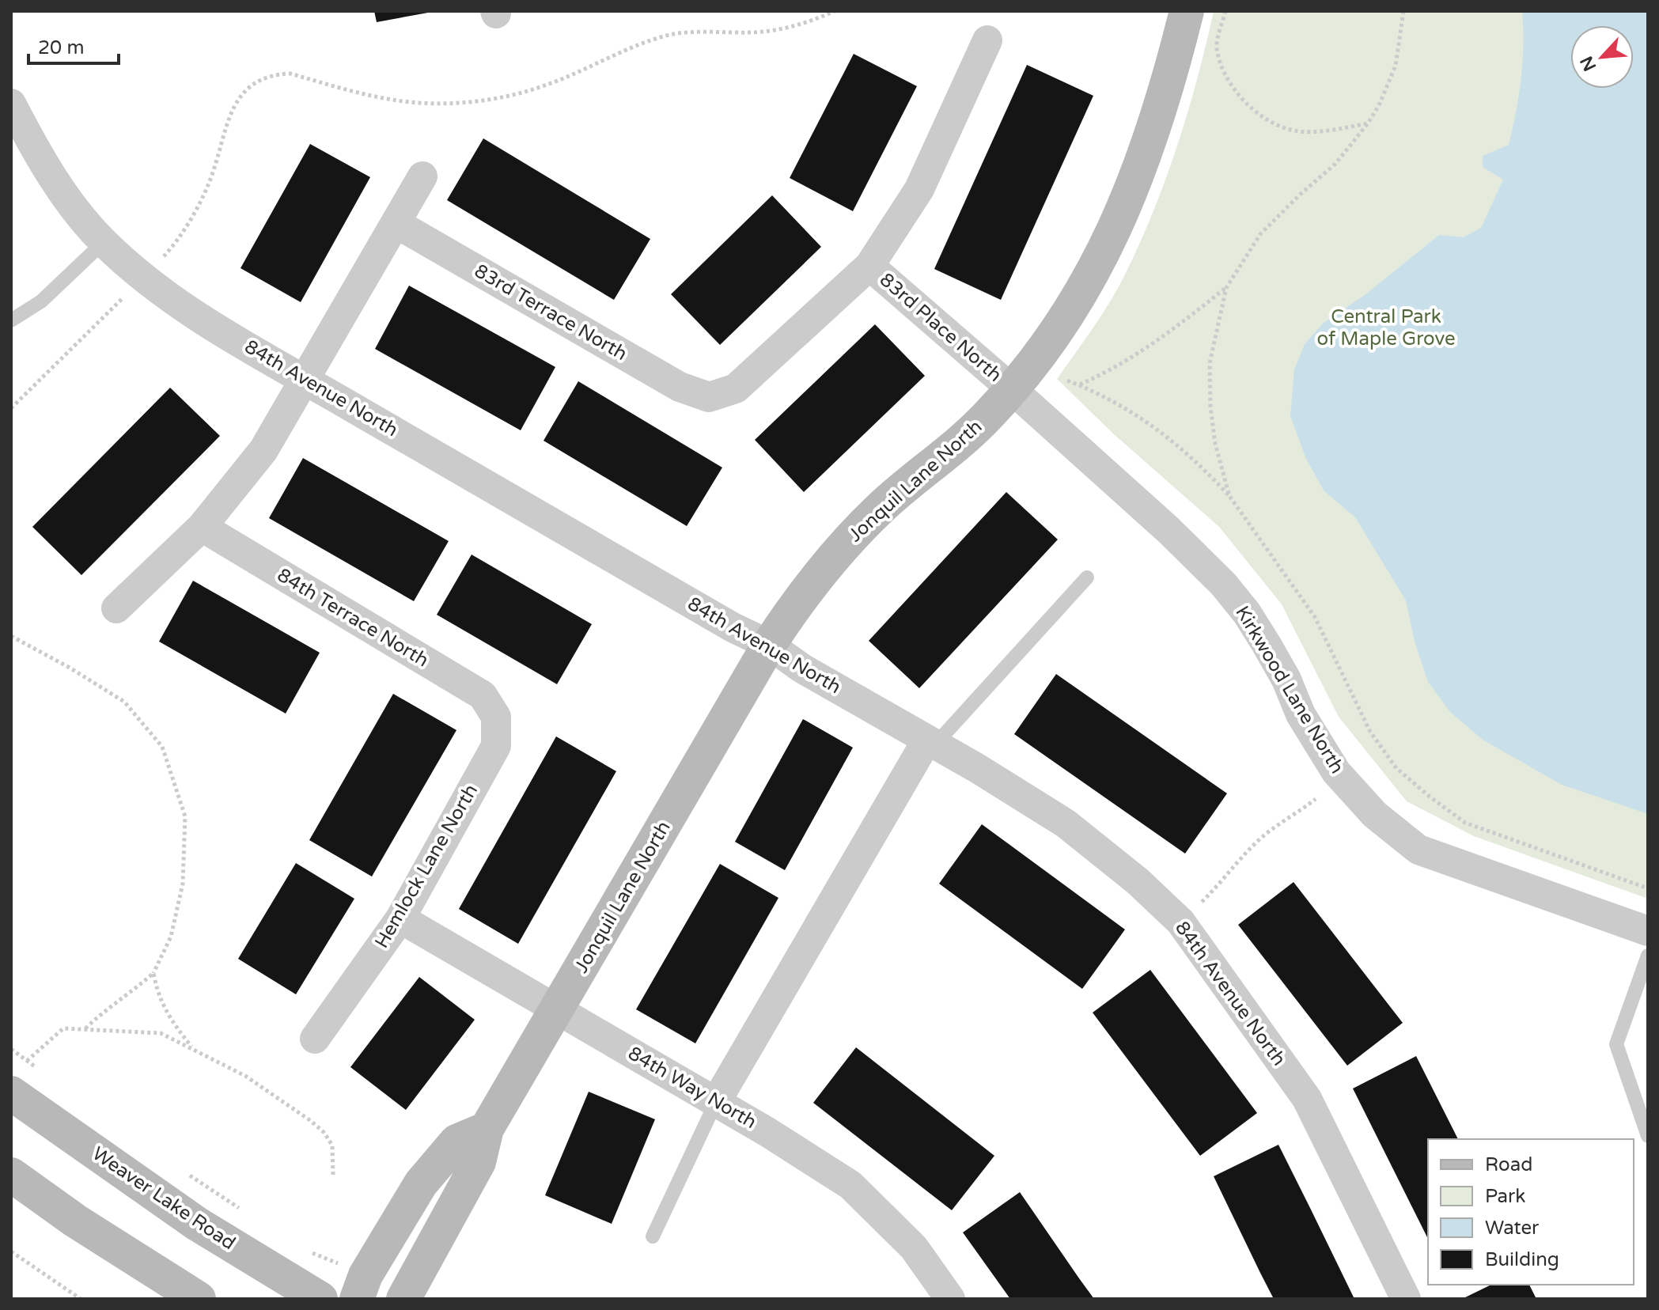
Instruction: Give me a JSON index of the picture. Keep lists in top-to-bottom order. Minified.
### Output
{"streets":{"street":["83rd Terrace North","83rd Place North","84th Avenue North","Jonquil Lane North","84th Terrace North","Kirkwood Lane North","Hemlock Lane North","84th Way North","Weaver Lake Road"]},"crossings":[["83rd Terrace North","83rd Place North"],["83rd Place North","Jonquil Lane North"],["83rd Place North","Kirkwood Lane North"],["84th Avenue North","Jonquil Lane North"],["Jonquil Lane North","Kirkwood Lane North"],["Jonquil Lane North","84th Way North"],["84th Terrace North","Hemlock Lane North"],["Hemlock Lane North","84th Way North"]],"parks":["Central Park of Maple Grove"],"legend":["Road","Park","Water","Building"],"scale_bar":"20 m","north":"bottom left"}
